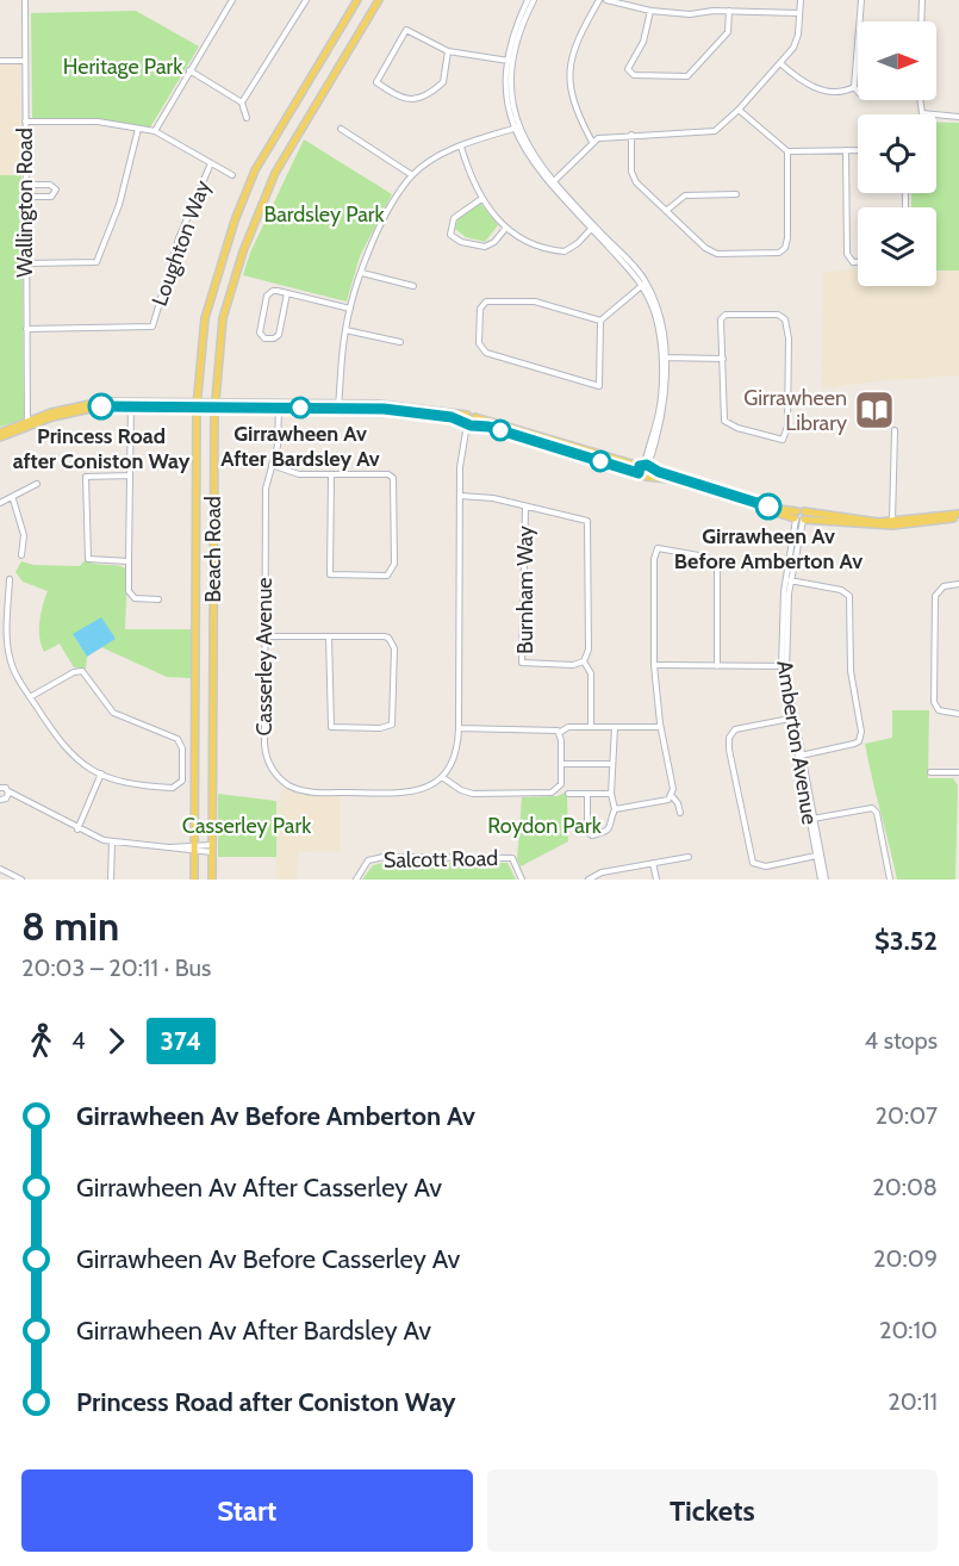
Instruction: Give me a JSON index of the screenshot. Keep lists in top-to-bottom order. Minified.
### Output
{"streets":{"main road":["Beach Road"],"street":["Wallington Road","Loughton Way","Burnham Way","Casserley Avenue","Amberton Avenue","Salcott Road"]},"crossings":[["Wallington Road","Loughton Way"]],"parks":["Heritage Park","Bardsley Park","Casserley Park","Roydon Park"],"places":{"other":["Princess Road after Coniston Way","Girrawheen Av After Bardsley Av","Girrawheen Av Before Amberton Av"],"library":["Girrawheen Library"]},"lines":["bus line 374"],"north":"right","page":{"heading":["8 min","20:03 – 20:11 · Bus","$3.52"],"legs":["4","374","4 stops"],"list":[{"name":"Girrawheen Av Before Amberton Av","value":"20:07"},{"name":"Girrawheen Av After Casserley Av","value":"20:08"},{"name":"Girrawheen Av Before Casserley Av","value":"20:09"},{"name":"Girrawheen Av After Bardsley Av","value":"20:10"},{"name":"Princess Road after Coniston Way","value":"20:11"}],"buttons":["Start","Tickets"]}}
